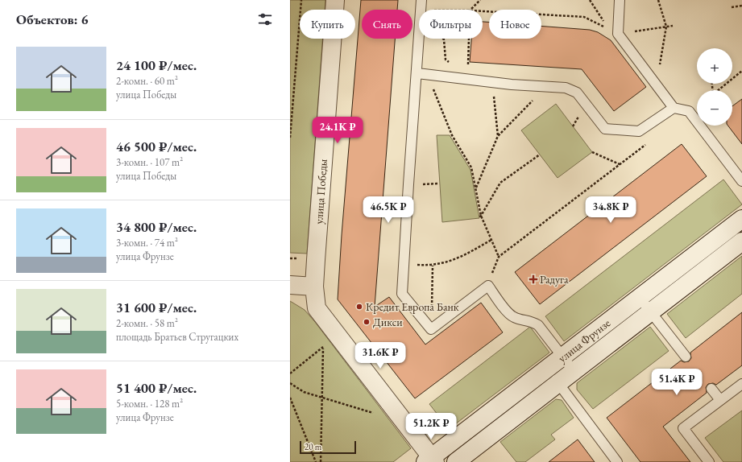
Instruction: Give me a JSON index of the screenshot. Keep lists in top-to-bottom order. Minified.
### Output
{"streets":{"street":["улица Победы","улица Фрунзе"]},"crossings":[["улица Победы","улица Фрунзе"]],"places":{"health":["Радуга"],"other":["Кредит Европа Банк","Дикси"]},"scale_bar":"20 m","page":{"heading":"Объектов: 6","chip":["Купить","Снять","Фильтры","Новое"],"list":[{"name":"24 100 ₽/мес.","note":"2-комн. · 60 m² · улица Победы"},{"name":"46 500 ₽/мес.","note":"3-комн. · 107 m² · улица Победы"},{"name":"34 800 ₽/мес.","note":"3-комн. · 74 m² · улица Фрунзе"},{"name":"31 600 ₽/мес.","note":"2-комн. · 58 m² · площадь Братьев Стругацких"},{"name":"51 400 ₽/мес.","note":"5-комн. · 128 m² · улица Фрунзе"}],"map_buttons":["+","−"],"price":["24.1K ₽","46.5K ₽","34.8K ₽","31.6K ₽","51.4K ₽","51.2K ₽"],"scale":"20 m"}}
